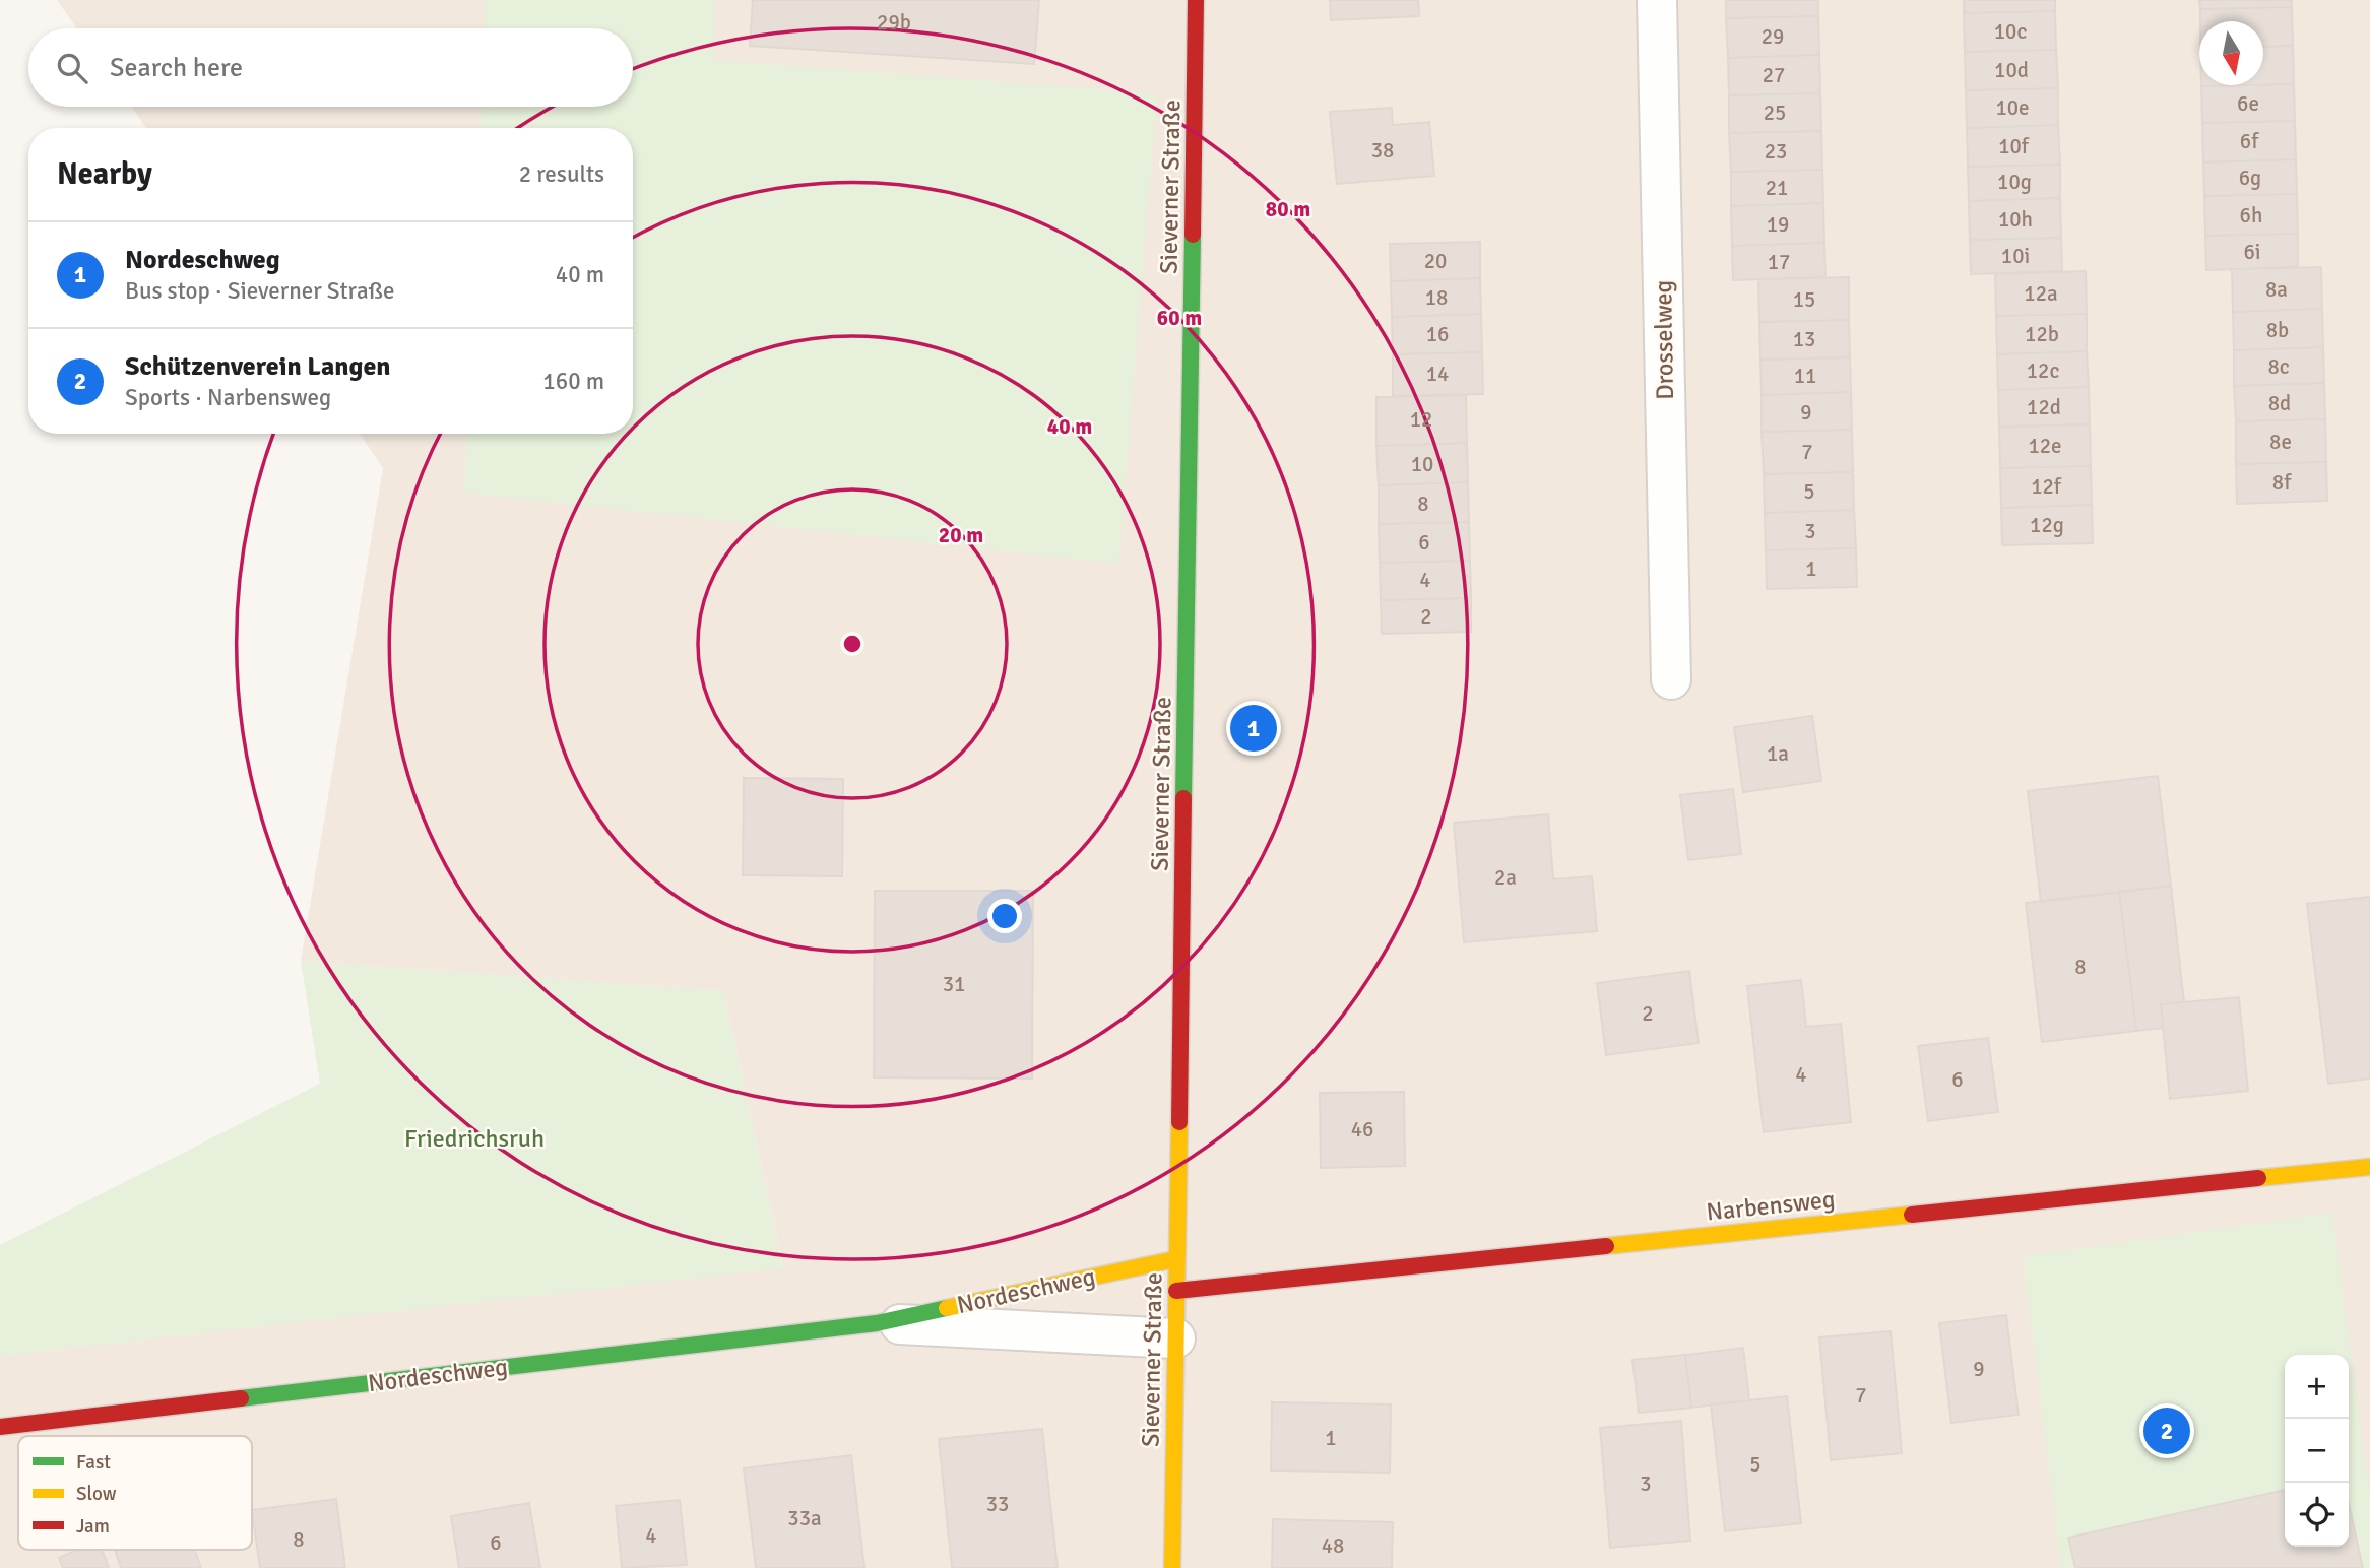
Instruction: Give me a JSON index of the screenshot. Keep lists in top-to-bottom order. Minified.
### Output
{"streets":{"street":["Sieverner Straße","Drosselweg","Narbensweg","Nordeschweg"]},"crossings":[["Sieverner Straße","Narbensweg"],["Sieverner Straße","Nordeschweg"]],"parks":["Friedrichsruh"],"house_numbers":["29b","10c","29","10d","27","6e","10e","25","6f","10f","38","23","6g","10g","21","6h","10h","19","6i","10i","20","17","8a","12a","18","15","8b","16","12b","13","8c","12c","14","11","8d","12d","9","12","8e","12e","7","10","8f","12f","5","8","12g","3","6","1","4","2","1a","2a","8","31","2","4","6","46","9","7","1","5","3","33","33a","4","8","6","48"],"legend":["Fast","Slow","Jam"],"north":"bottom","page":{"search":"Search here","heading":["Nearby","2 results"],"list":[{"mark":"1","name":"Nordeschweg","note":"Bus stop · Sieverner Straße","value":"40 m"},{"mark":"2","name":"Schützenverein Langen","note":"Sports · Narbensweg","value":"160 m"}],"pins":["1","2"],"map_buttons":["+","−"]},"rings":["80 m","60 m","40 m","20 m"]}
